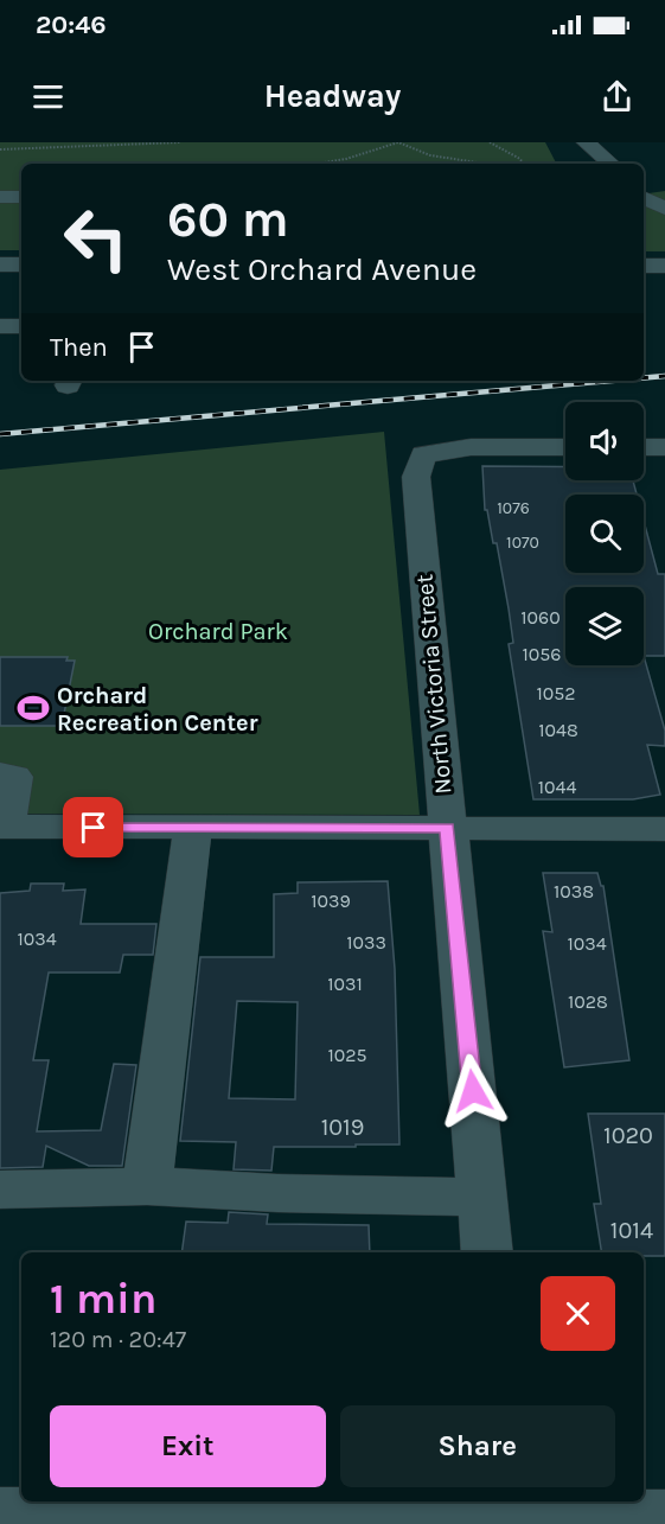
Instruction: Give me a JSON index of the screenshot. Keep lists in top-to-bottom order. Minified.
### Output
{"streets":{"street":["North Victoria Street"]},"parks":["Orchard Park"],"places":{"sports":["Orchard Recreation Center"]},"house_numbers":["1076","1070","1060","1056","1052","1048","1044","1038","1039","1034","1033","1034","1031","1028","1025","1019","1020","1014"],"page":{"status":"20:46","header":"Headway","turn":["60 m","West Orchard Avenue"],"then":"Then","heading":["1 min","120 m · 20:47"],"buttons":["Exit","Share"]}}
